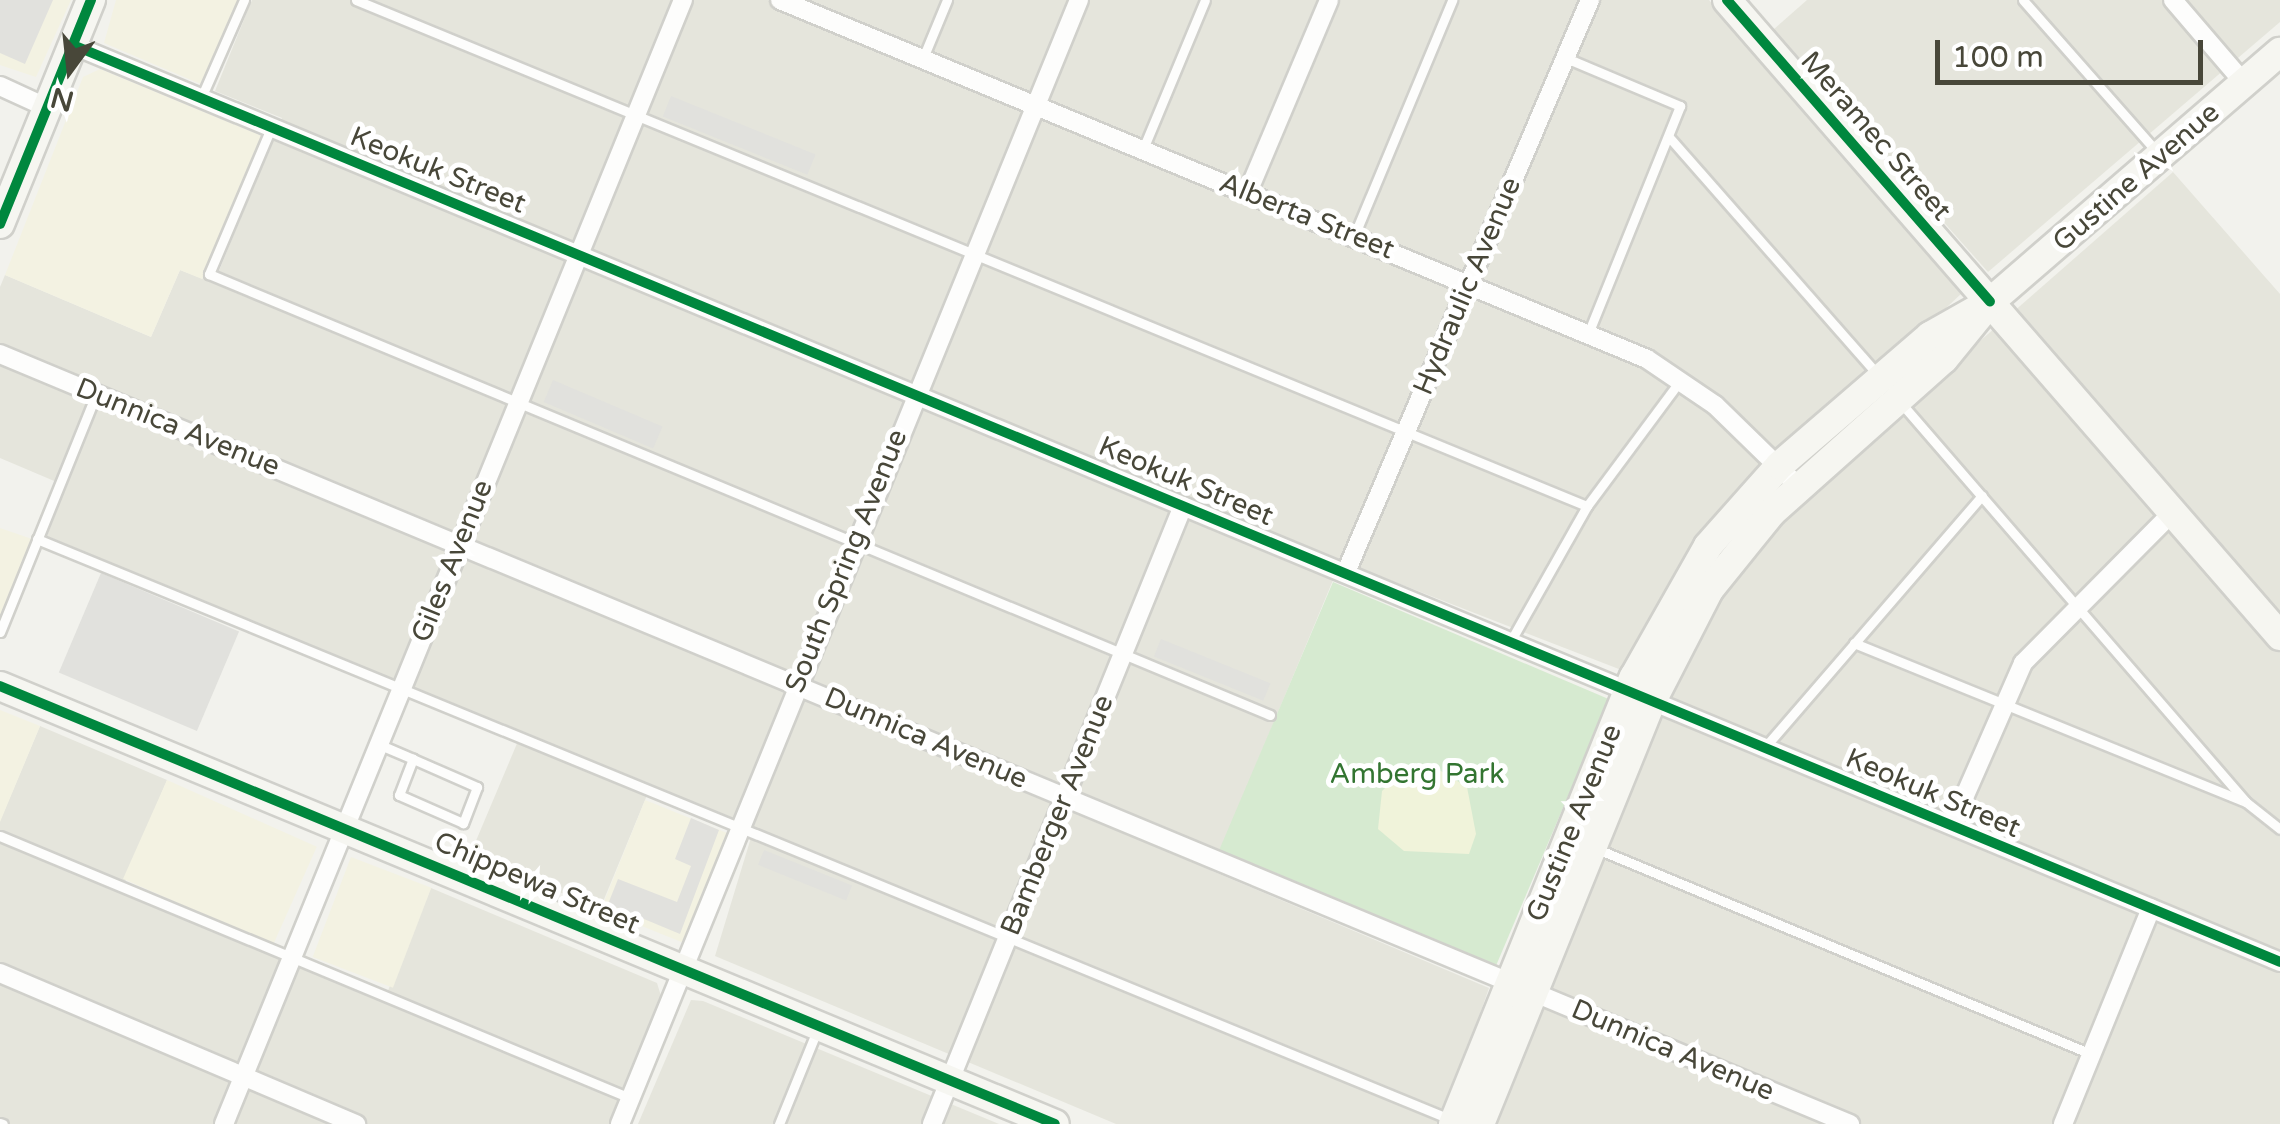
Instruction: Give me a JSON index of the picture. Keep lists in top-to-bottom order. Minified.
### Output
{"streets":{"street":["Meramec Street","Keokuk Street","Gustine Avenue","Alberta Street","Hydraulic Avenue","Dunnica Avenue","Giles Avenue","South Spring Avenue","Bamberger Avenue","Chippewa Street"]},"crossings":[["Meramec Street","Gustine Avenue"],["Keokuk Street","Gustine Avenue"],["Keokuk Street","Hydraulic Avenue"],["Keokuk Street","Giles Avenue"],["Keokuk Street","South Spring Avenue"],["Keokuk Street","Bamberger Avenue"],["Gustine Avenue","Alberta Street"],["Gustine Avenue","Dunnica Avenue"],["Alberta Street","Hydraulic Avenue"],["Alberta Street","South Spring Avenue"],["Dunnica Avenue","Giles Avenue"],["Dunnica Avenue","South Spring Avenue"],["Dunnica Avenue","Bamberger Avenue"],["Giles Avenue","Chippewa Street"],["South Spring Avenue","Chippewa Street"],["Bamberger Avenue","Chippewa Street"]],"parks":["Amberg Park"],"scale_bar":"100 m","north":"bottom"}
